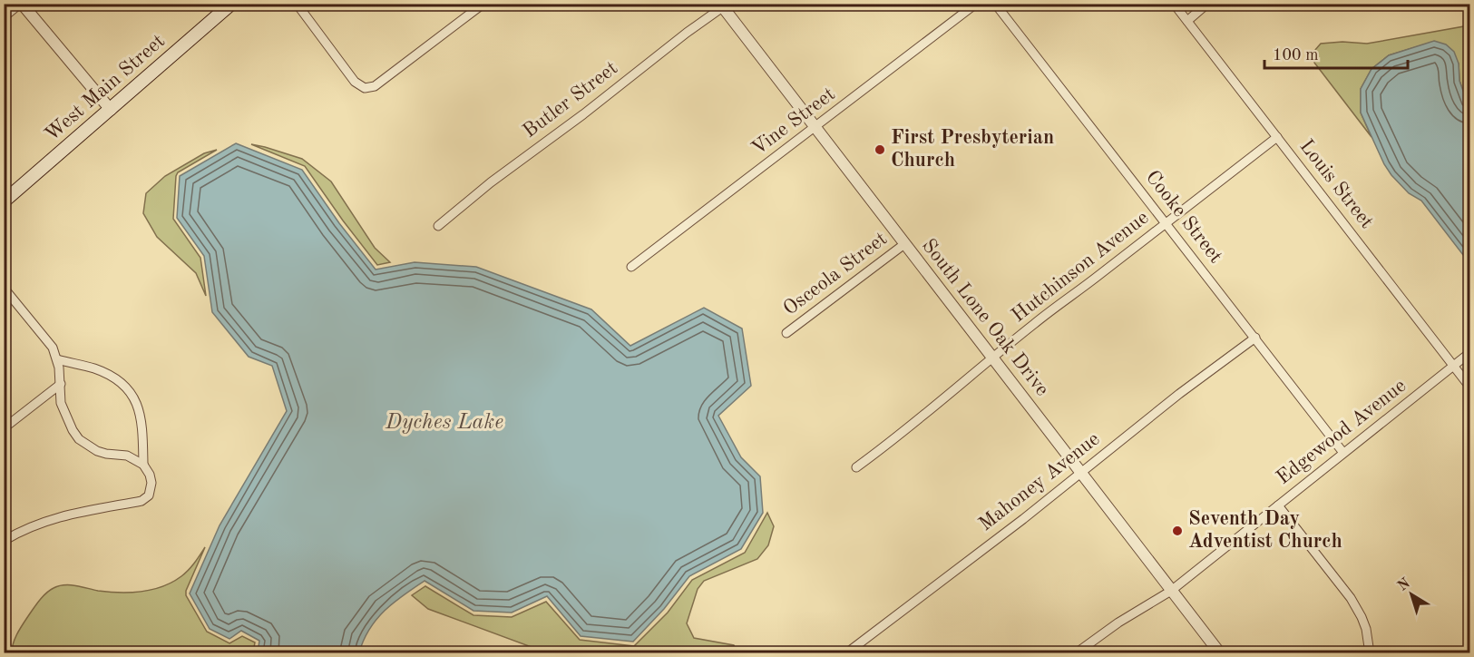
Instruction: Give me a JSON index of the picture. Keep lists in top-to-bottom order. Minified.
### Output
{"streets":{"main road":["West Main Street"],"street":["Butler Street","Vine Street","Louis Street","Cooke Street","Hutchinson Avenue","Osceola Street","South Lone Oak Drive","Edgewood Avenue","Mahoney Avenue"]},"crossings":[["Butler Street","South Lone Oak Drive"],["Vine Street","South Lone Oak Drive"],["Louis Street","Hutchinson Avenue"],["Louis Street","Edgewood Avenue"],["Cooke Street","Hutchinson Avenue"],["Cooke Street","Edgewood Avenue"],["Cooke Street","Mahoney Avenue"],["Hutchinson Avenue","South Lone Oak Drive"],["Osceola Street","South Lone Oak Drive"],["South Lone Oak Drive","Edgewood Avenue"],["South Lone Oak Drive","Mahoney Avenue"]],"water":["Dyches Lake"],"places":["First Presbyterian Church","Seventh Day Adventist Church"],"scale_bar":"100 m","north":"top left"}
